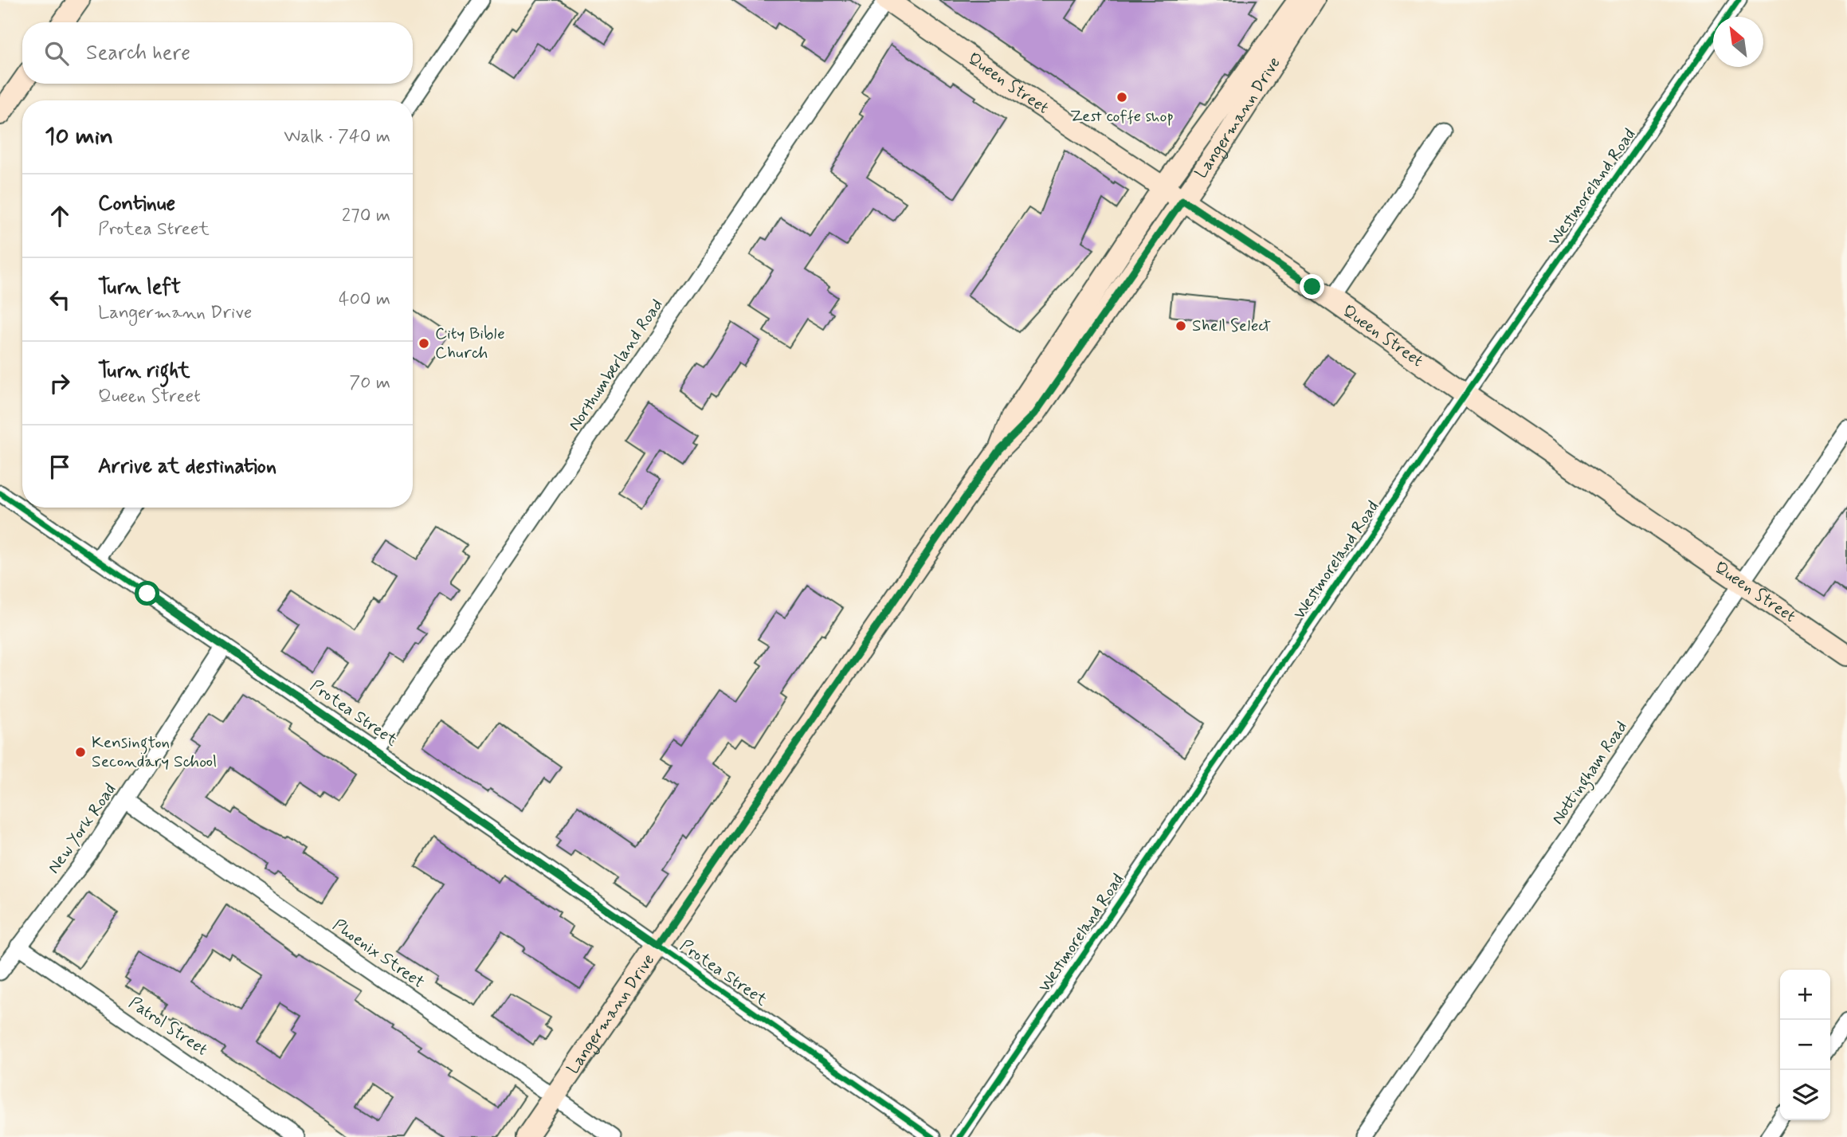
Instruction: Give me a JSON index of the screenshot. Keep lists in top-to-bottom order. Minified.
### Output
{"streets":{"main road":["Queen Street","Langermann Drive"],"street":["Westmoreland Road","Northumberland Road","Protea Street","Nottingham Road","New York Road","Phoenix Street","Patrol Street"]},"crossings":[["Queen Street","Langermann Drive"],["Queen Street","Westmoreland Road"],["Queen Street","Northumberland Road"],["Queen Street","Nottingham Road"],["Langermann Drive","Protea Street"],["Langermann Drive","Phoenix Street"],["Northumberland Road","Protea Street"],["Protea Street","New York Road"],["New York Road","Phoenix Street"],["New York Road","Patrol Street"]],"places":["Zest coffe shop","Shell Select","City Bible Church","Kensington Secondary School"],"north":"top left","page":{"search":"Search here","heading":["10 min","Walk · 740 m"],"list":[["Continue","Protea Street","270 m"],["Turn left","Langermann Drive","400 m"],["Turn right","Queen Street","70 m"],"Arrive at destination"],"map_buttons":["+","−"]}}
